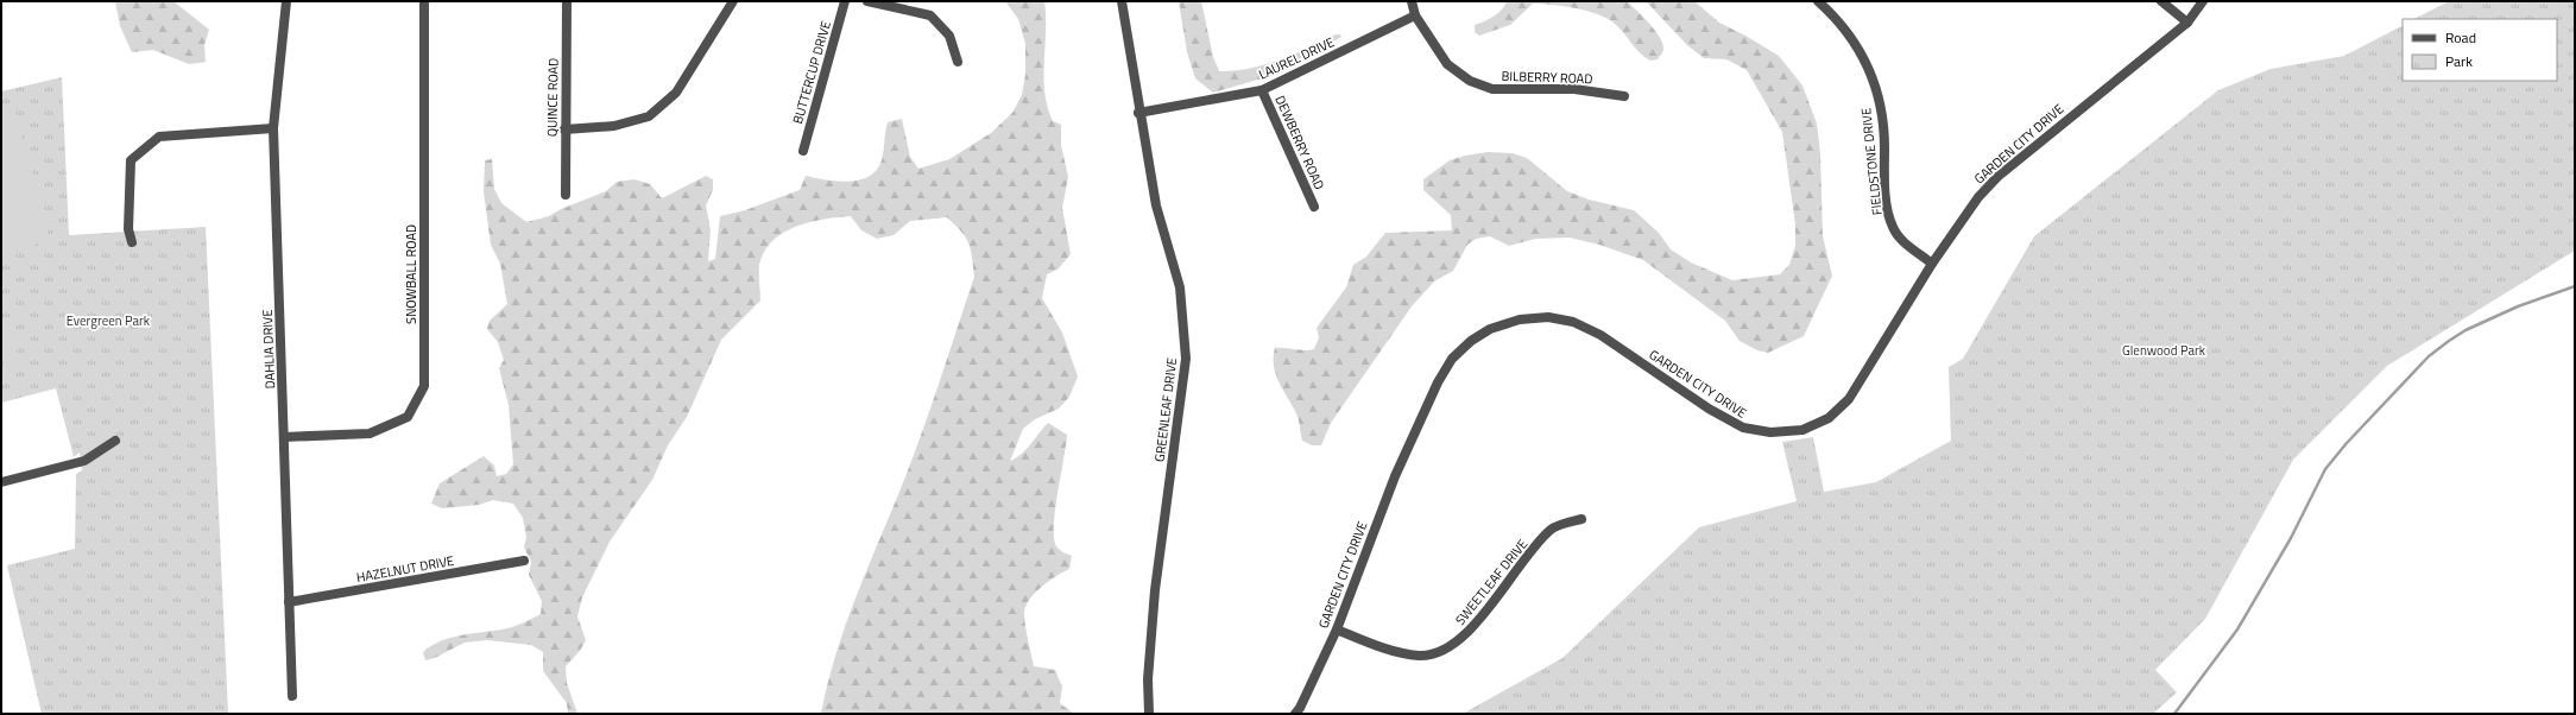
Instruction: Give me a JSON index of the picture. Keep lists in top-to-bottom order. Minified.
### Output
{"streets":{"street":["LAUREL DRIVE","BUTTERCUP DRIVE","BILBERRY ROAD","QUINCE ROAD","DEWBERRY ROAD","GARDEN CITY DRIVE","FIELDSTONE DRIVE","SNOWBALL ROAD","DAHLIA DRIVE","GREENLEAF DRIVE","HAZELNUT DRIVE","SWEETLEAF DRIVE"]},"crossings":[["LAUREL DRIVE","BILBERRY ROAD"],["LAUREL DRIVE","DEWBERRY ROAD"],["LAUREL DRIVE","GREENLEAF DRIVE"],["GARDEN CITY DRIVE","FIELDSTONE DRIVE"],["GARDEN CITY DRIVE","SWEETLEAF DRIVE"],["SNOWBALL ROAD","DAHLIA DRIVE"],["DAHLIA DRIVE","HAZELNUT DRIVE"]],"parks":["Evergreen Park","Glenwood Park"],"legend":["Road","Park"]}
